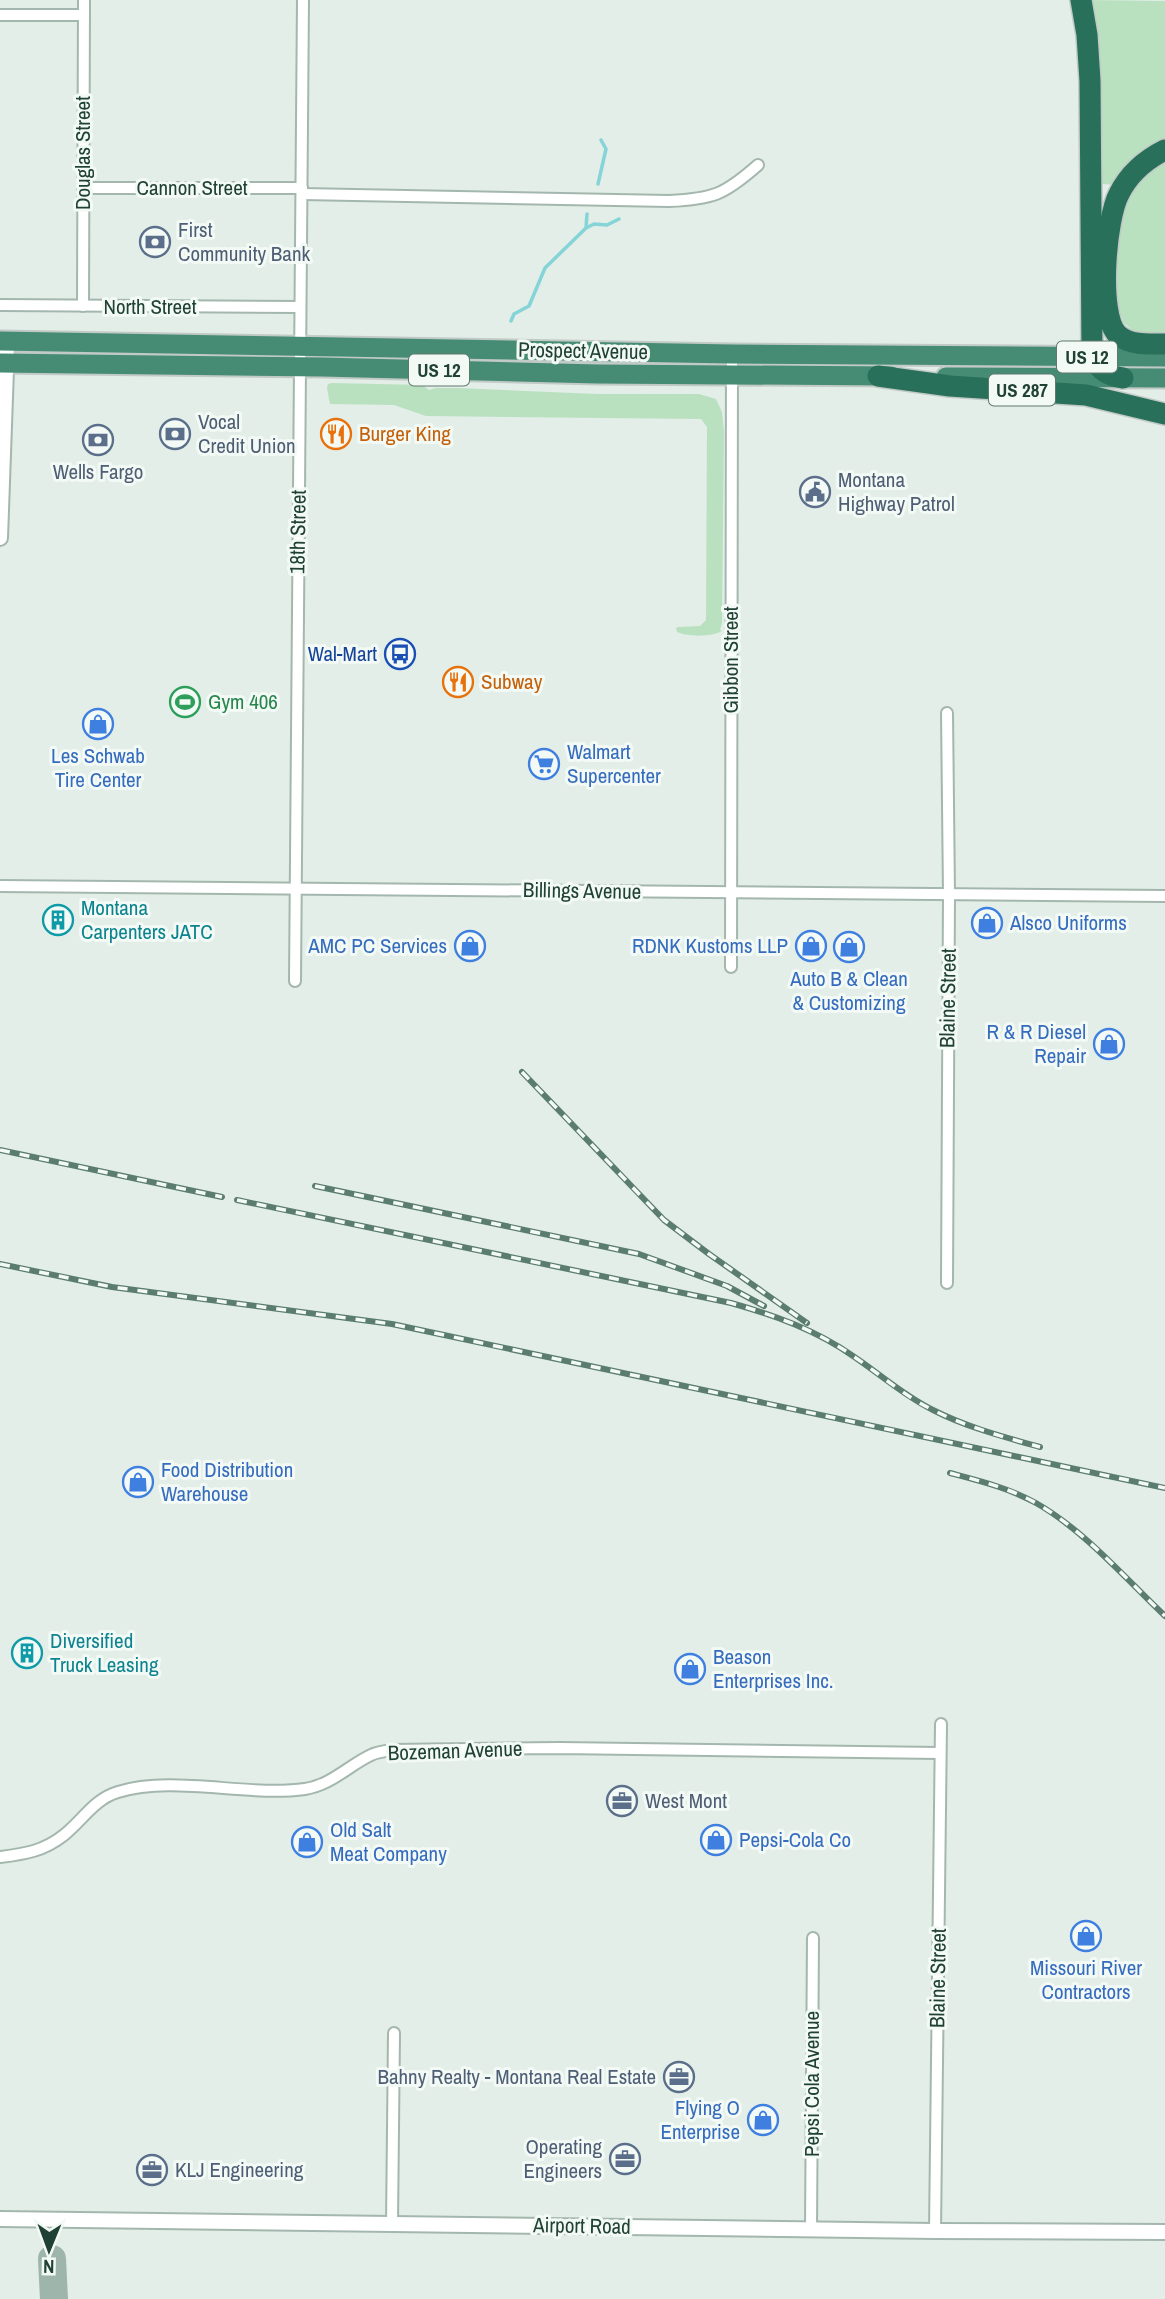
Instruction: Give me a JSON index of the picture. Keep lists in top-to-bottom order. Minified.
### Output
{"streets":{"highway":["Prospect Avenue","US 12","US 287"],"street":["Douglas Street","Cannon Street","North Street","18th Street","Gibbon Street","Billings Avenue","Blaine Street","Bozeman Avenue","Pepsi Cola Avenue","Airport Road"]},"crossings":[["Douglas Street","Cannon Street"],["Douglas Street","North Street"],["Cannon Street","18th Street"],["North Street","18th Street"],["Prospect Avenue","US 287"],["Prospect Avenue","18th Street"],["Prospect Avenue","Gibbon Street"],["18th Street","Billings Avenue"],["Gibbon Street","Billings Avenue"],["Billings Avenue","Blaine Street"],["Blaine Street","Bozeman Avenue"],["Blaine Street","Airport Road"],["Pepsi Cola Avenue","Airport Road"]],"places":{"bank":["First Community Bank","Vocal Credit Union","Wells Fargo"],"restaurant":["Burger King","Subway"],"public building":["Montana Highway Patrol"],"bus stop":["Wal-Mart"],"sports":["Gym 406"],"shop":["Les Schwab Tire Center","Alsco Uniforms","AMC PC Services","RDNK Kustoms LLP","Auto B & Clean & Customizing","R & R Diesel Repair","Food Distribution Warehouse","Beason Enterprises Inc.","Pepsi-Cola Co","Old Salt Meat Company","Missouri River Contractors","Flying O Enterprise"],"supermarket":["Walmart Supercenter"],"building":["Montana Carpenters JATC","Diversified Truck Leasing"],"office":["West Mont","Bahny Realty - Montana Real Estate","Operating Engineers","KLJ Engineering"]},"north":"bottom"}
